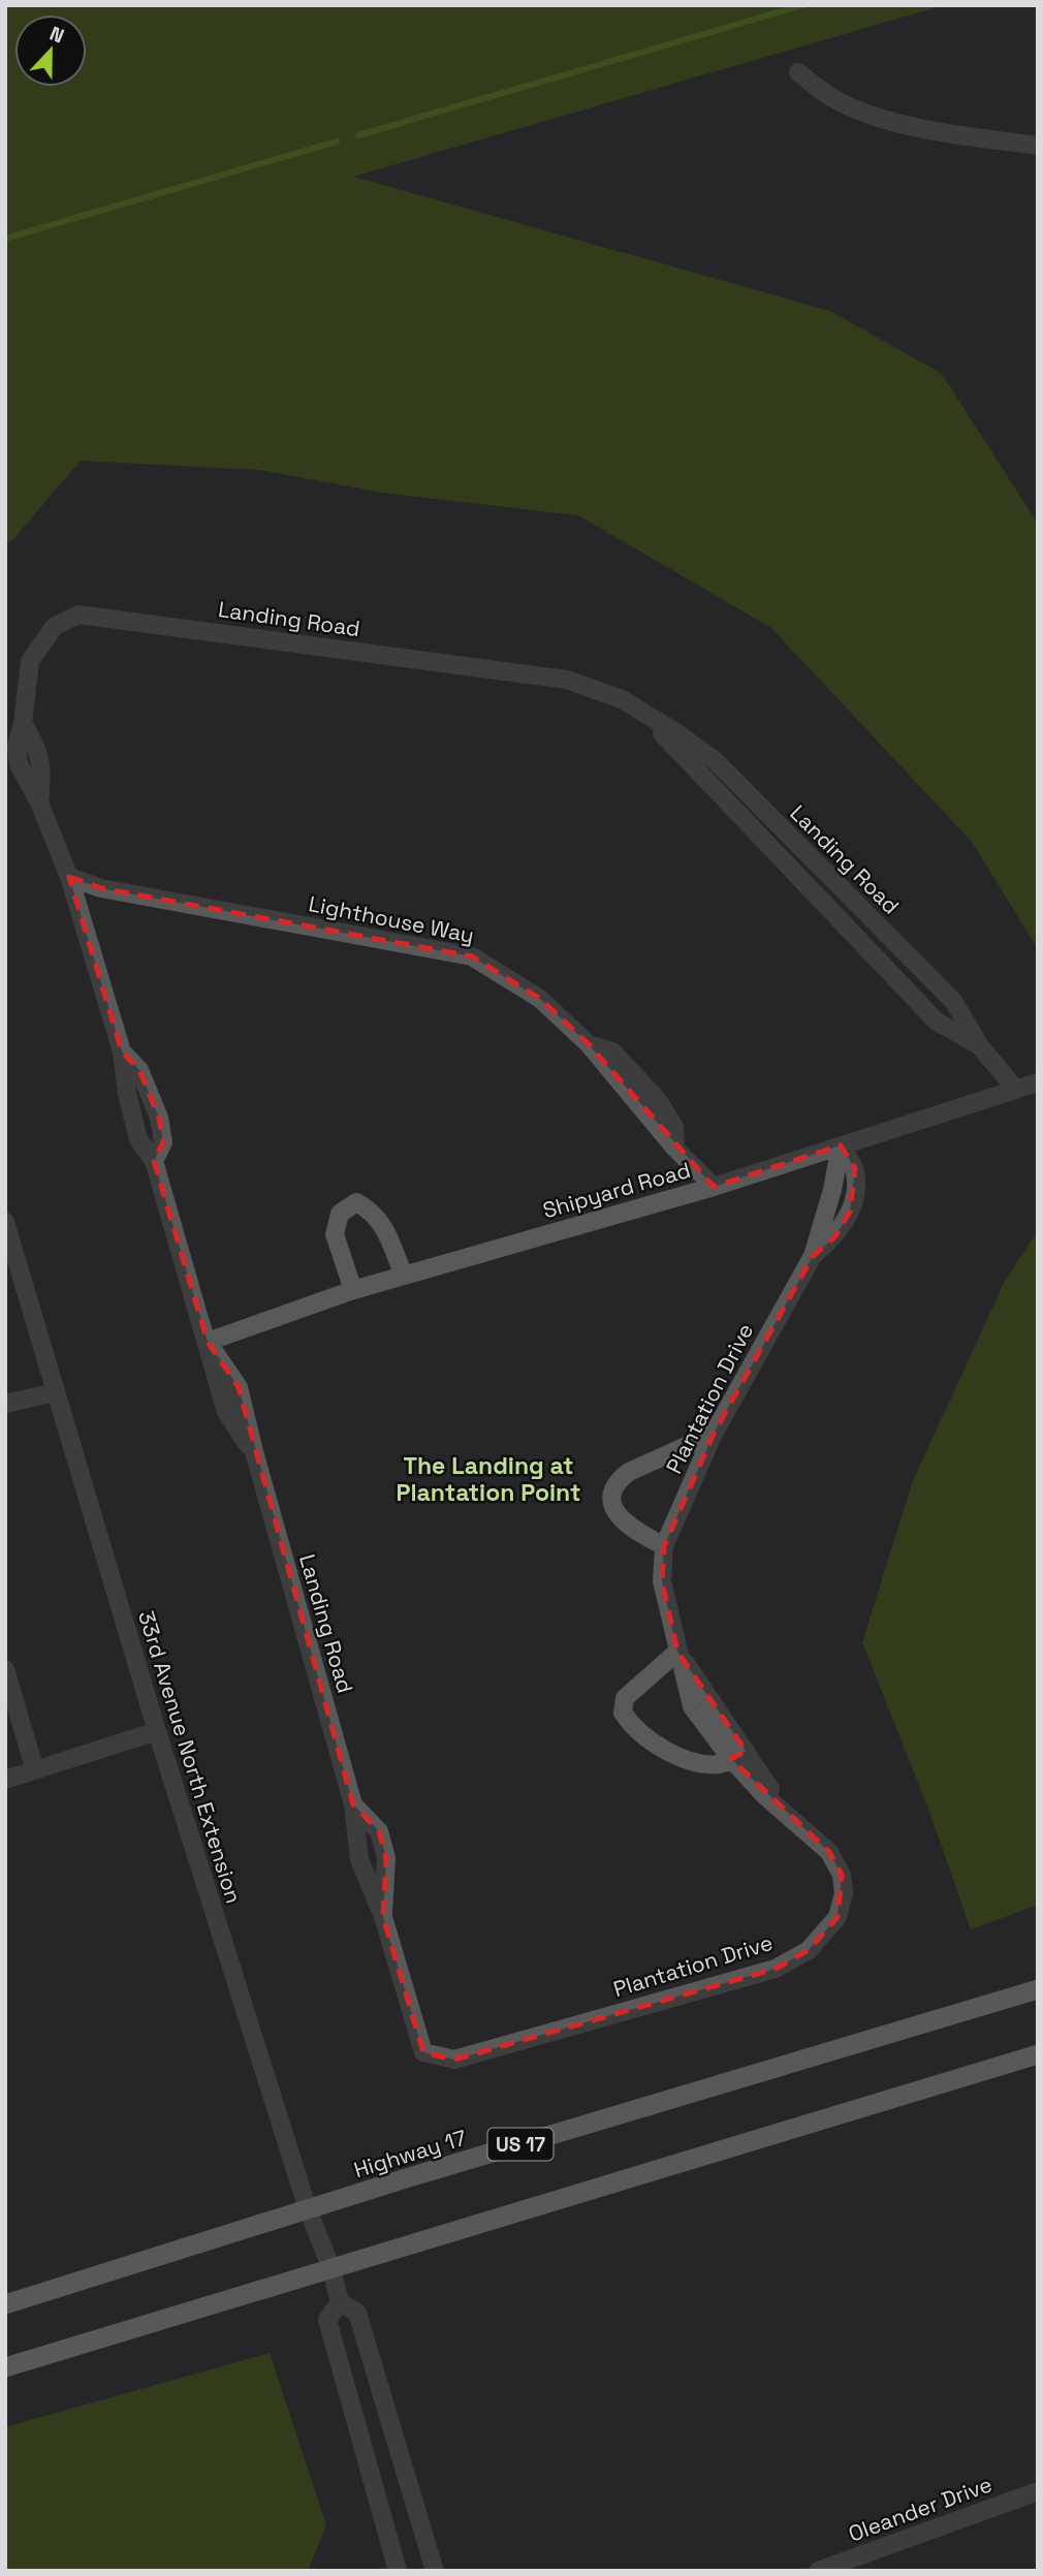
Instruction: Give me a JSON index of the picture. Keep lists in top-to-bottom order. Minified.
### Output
{"streets":{"highway":["US 17","Highway 17"],"street":["Landing Road","Lighthouse Way","Shipyard Road","Plantation Drive","33rd Avenue North Extension","Oleander Drive"]},"crossings":[["Landing Road","Lighthouse Way"],["Landing Road","Shipyard Road"],["Landing Road","Plantation Drive"],["Lighthouse Way","Shipyard Road"],["Shipyard Road","Plantation Drive"],["33rd Avenue North Extension","Highway 17"]],"districts":["The Landing at Plantation Point"],"north":"top"}
